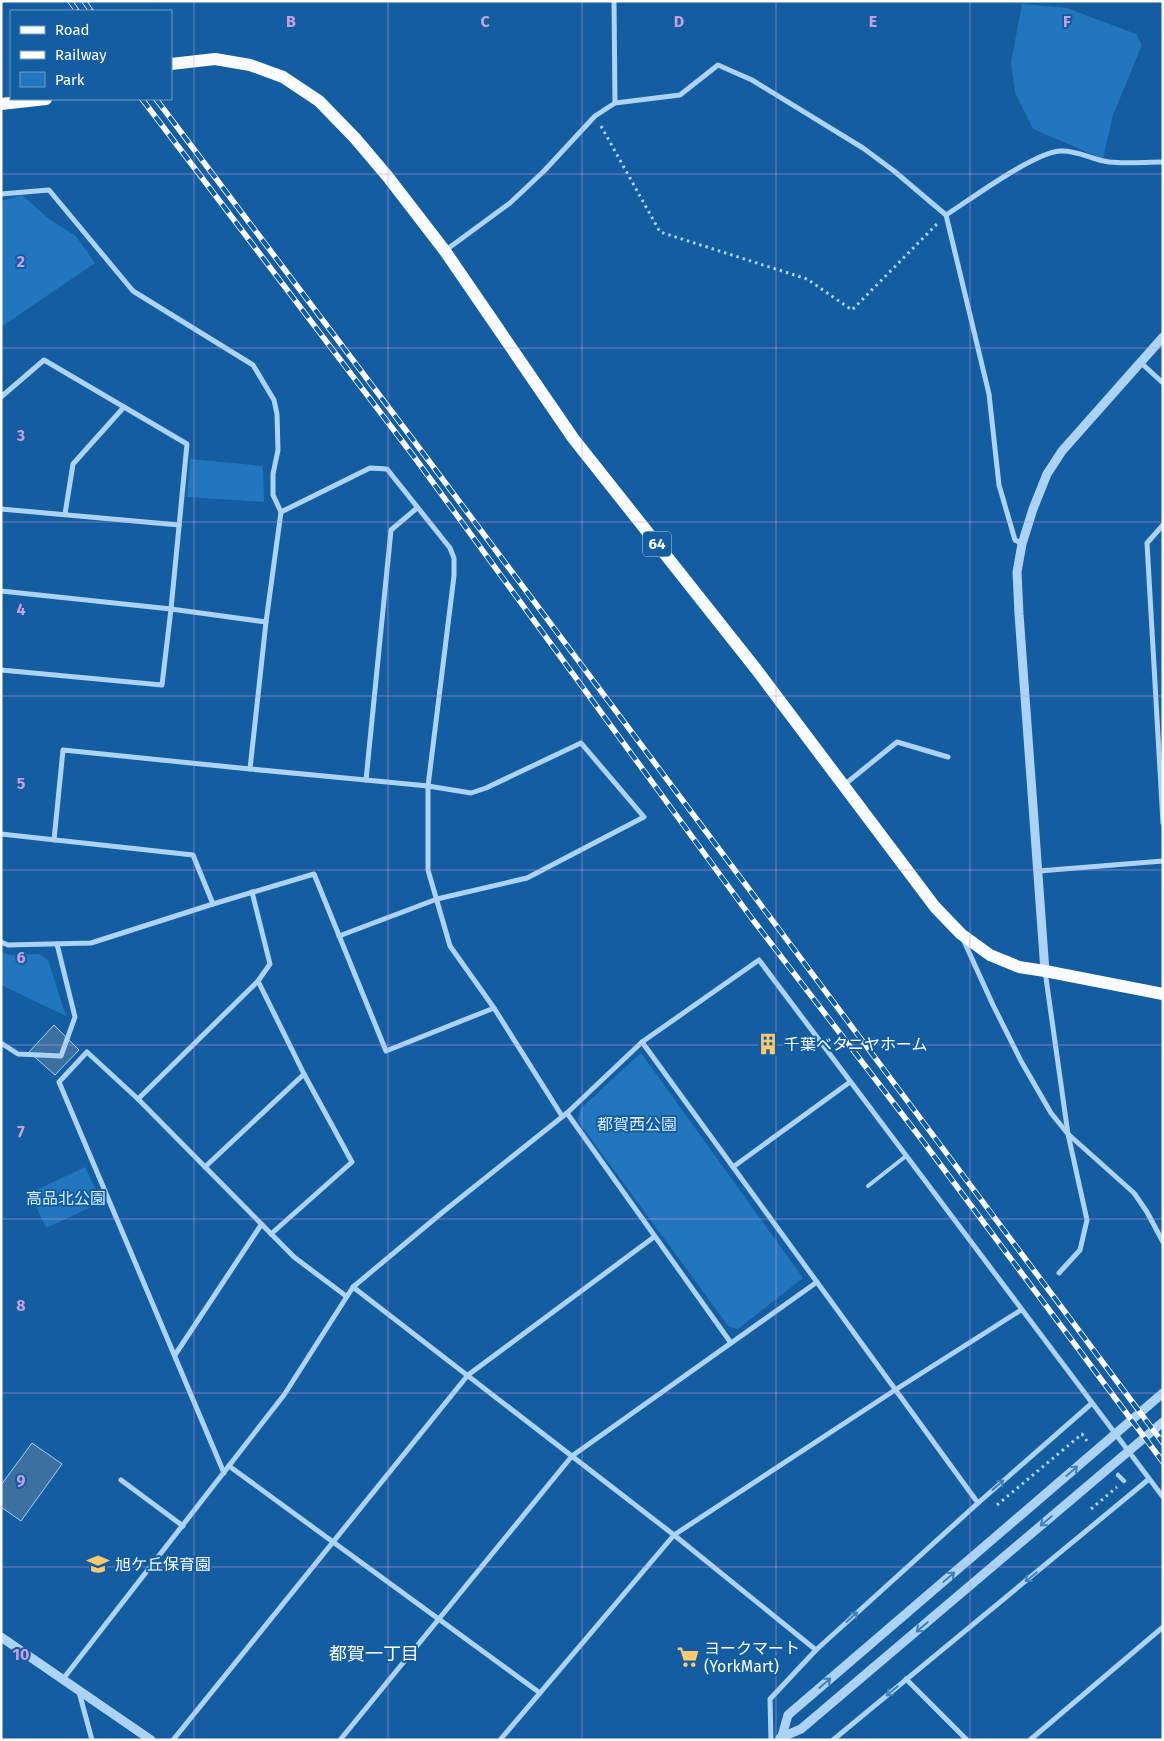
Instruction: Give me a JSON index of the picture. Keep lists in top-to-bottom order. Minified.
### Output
{"streets":{"main road":["64"]},"districts":["都賀一丁目"],"parks":["都賀西公園","高品北公園"],"places":{"building":["千葉ベタニヤホーム"],"school or university":["旭ケ丘保育園"],"supermarket":["ヨークマート (YorkMart)"]},"legend":["Road","Railway","Park"],"grid":{"columns":["B","C","D","E","F"],"rows":["2","3","4","5","6","7","8","9","10"]}}
